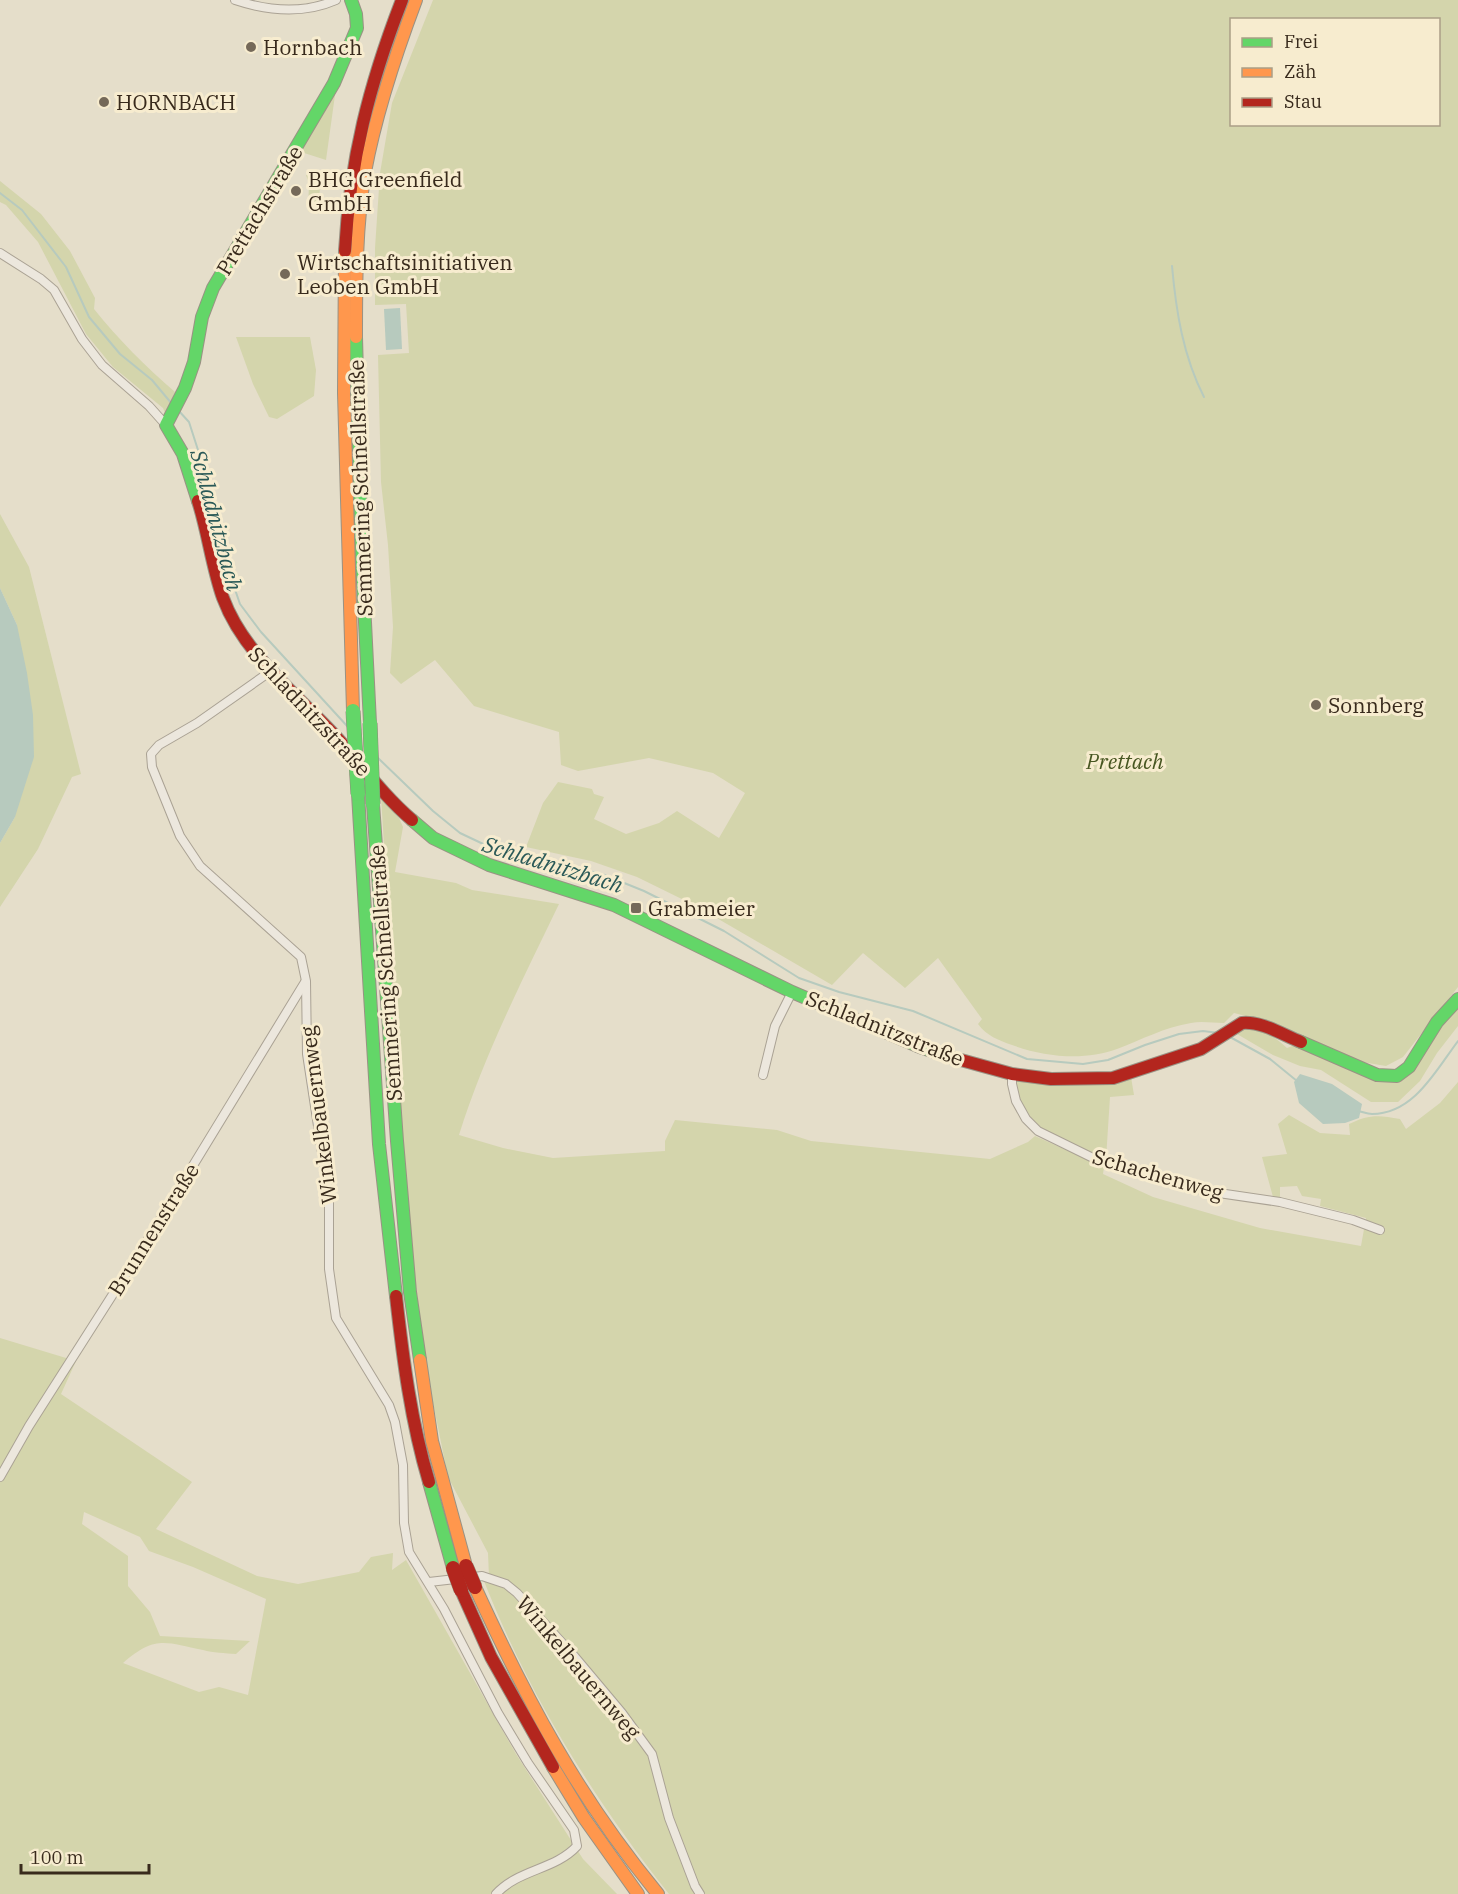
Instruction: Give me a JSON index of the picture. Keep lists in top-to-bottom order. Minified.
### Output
{"streets":{"main road":["Prettachstraße","Semmering Schnellstraße","Schladnitzstraße"],"street":["Winkelbauernweg","Schachenweg","Brunnenstraße"]},"crossings":[["Prettachstraße","Schladnitzstraße"],["Schladnitzstraße","Winkelbauernweg"],["Schladnitzstraße","Schachenweg"],["Winkelbauernweg","Brunnenstraße"]],"water":["Schladnitzbach"],"parks":["Prettach"],"places":{"other":["Hornbach","HORNBACH","BHG Greenfield GmbH","Wirtschaftsinitiativen Leoben GmbH","Sonnberg"],"transit":["Grabmeier"]},"legend":["Frei","Zäh","Stau"],"scale_bar":"100 m"}
